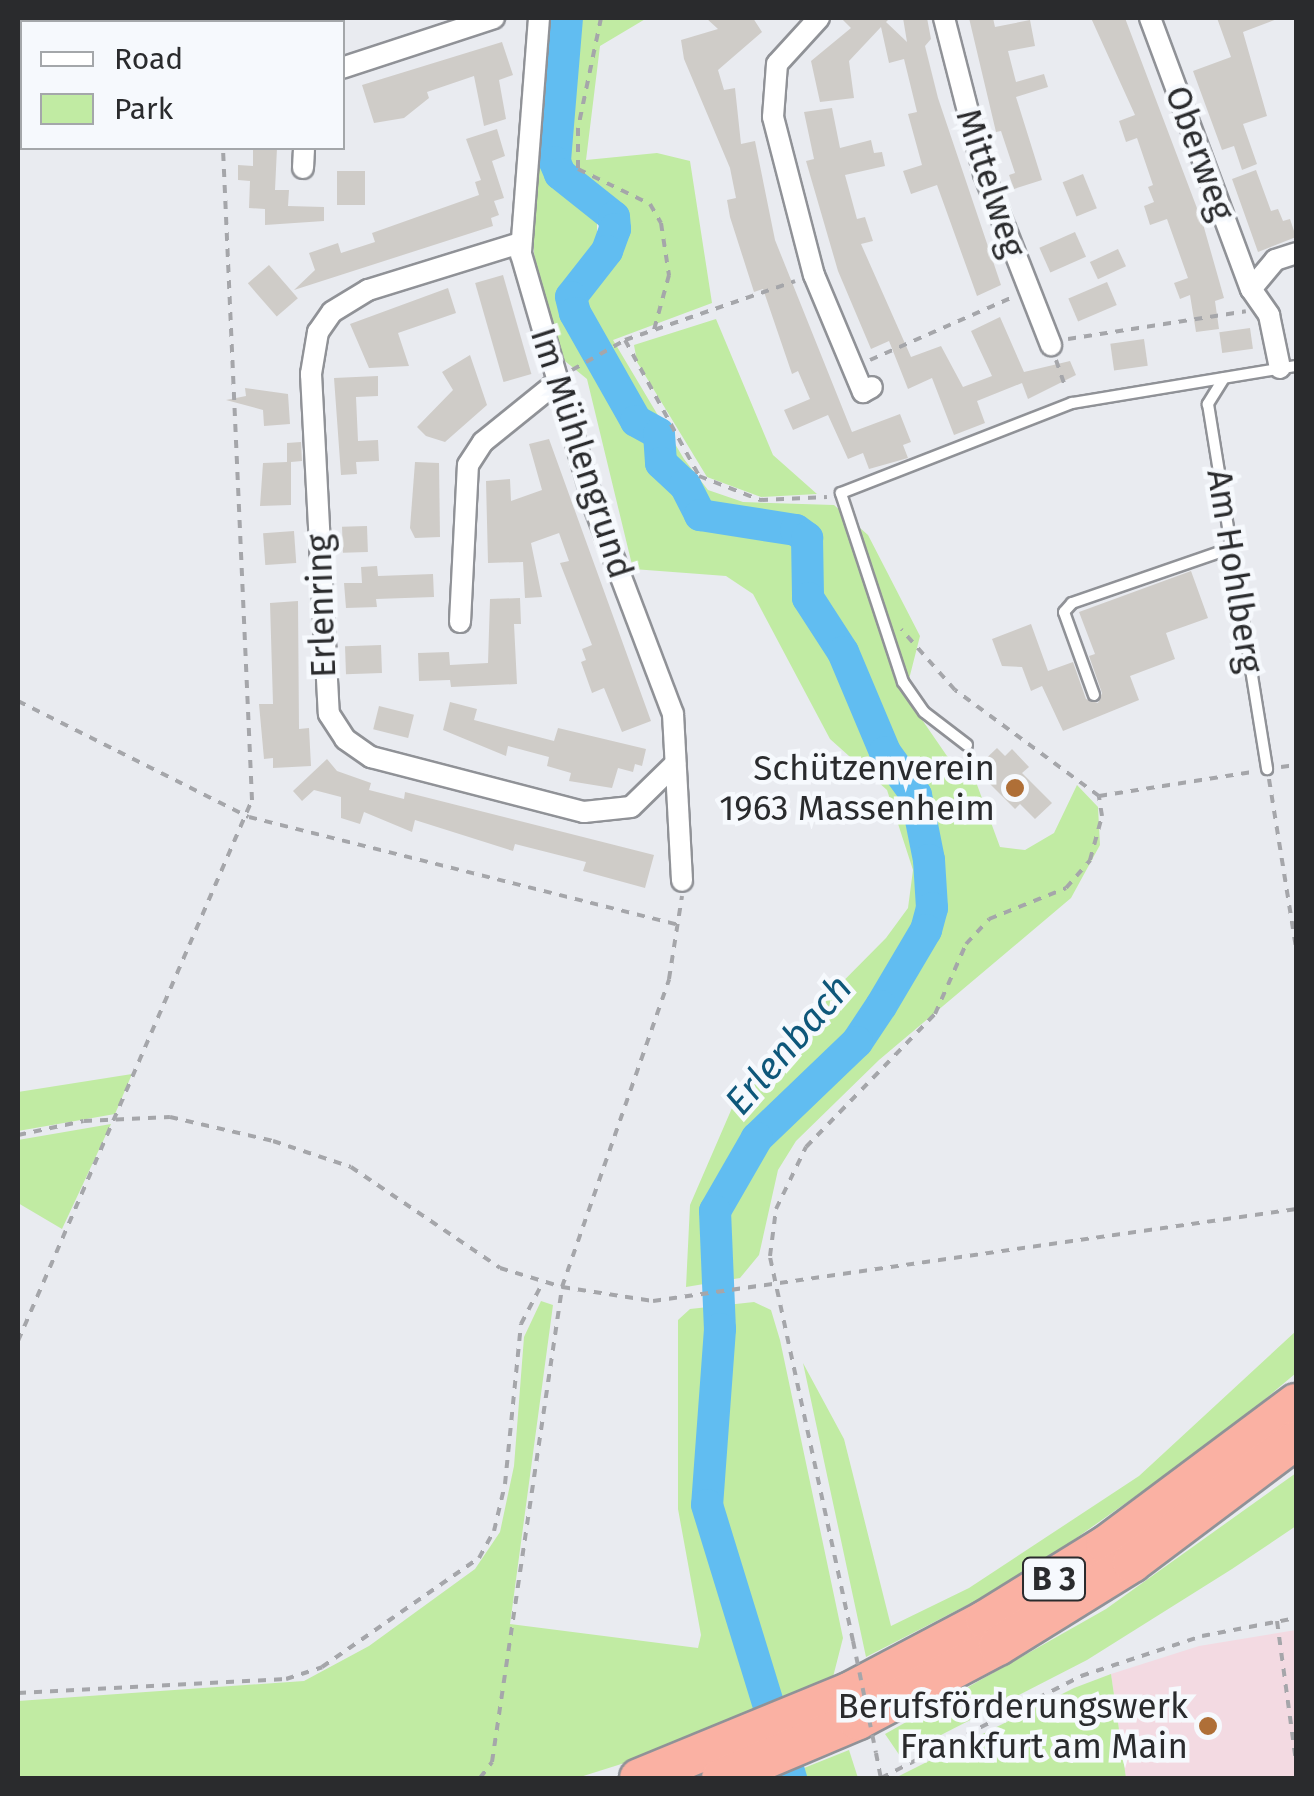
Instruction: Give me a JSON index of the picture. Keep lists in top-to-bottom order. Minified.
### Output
{"streets":{"highway":["B 3"],"street":["Oberweg","Mittelweg","Im Mühlengrund","Erlenring"],"lane":["Am Hohlberg"]},"crossings":[["Im Mühlengrund","Erlenring"]],"water":["Erlenbach"],"places":["Schützenverein 1963 Massenheim","Berufsförderungswerk Frankfurt am Main"],"legend":["Road","Park"]}
